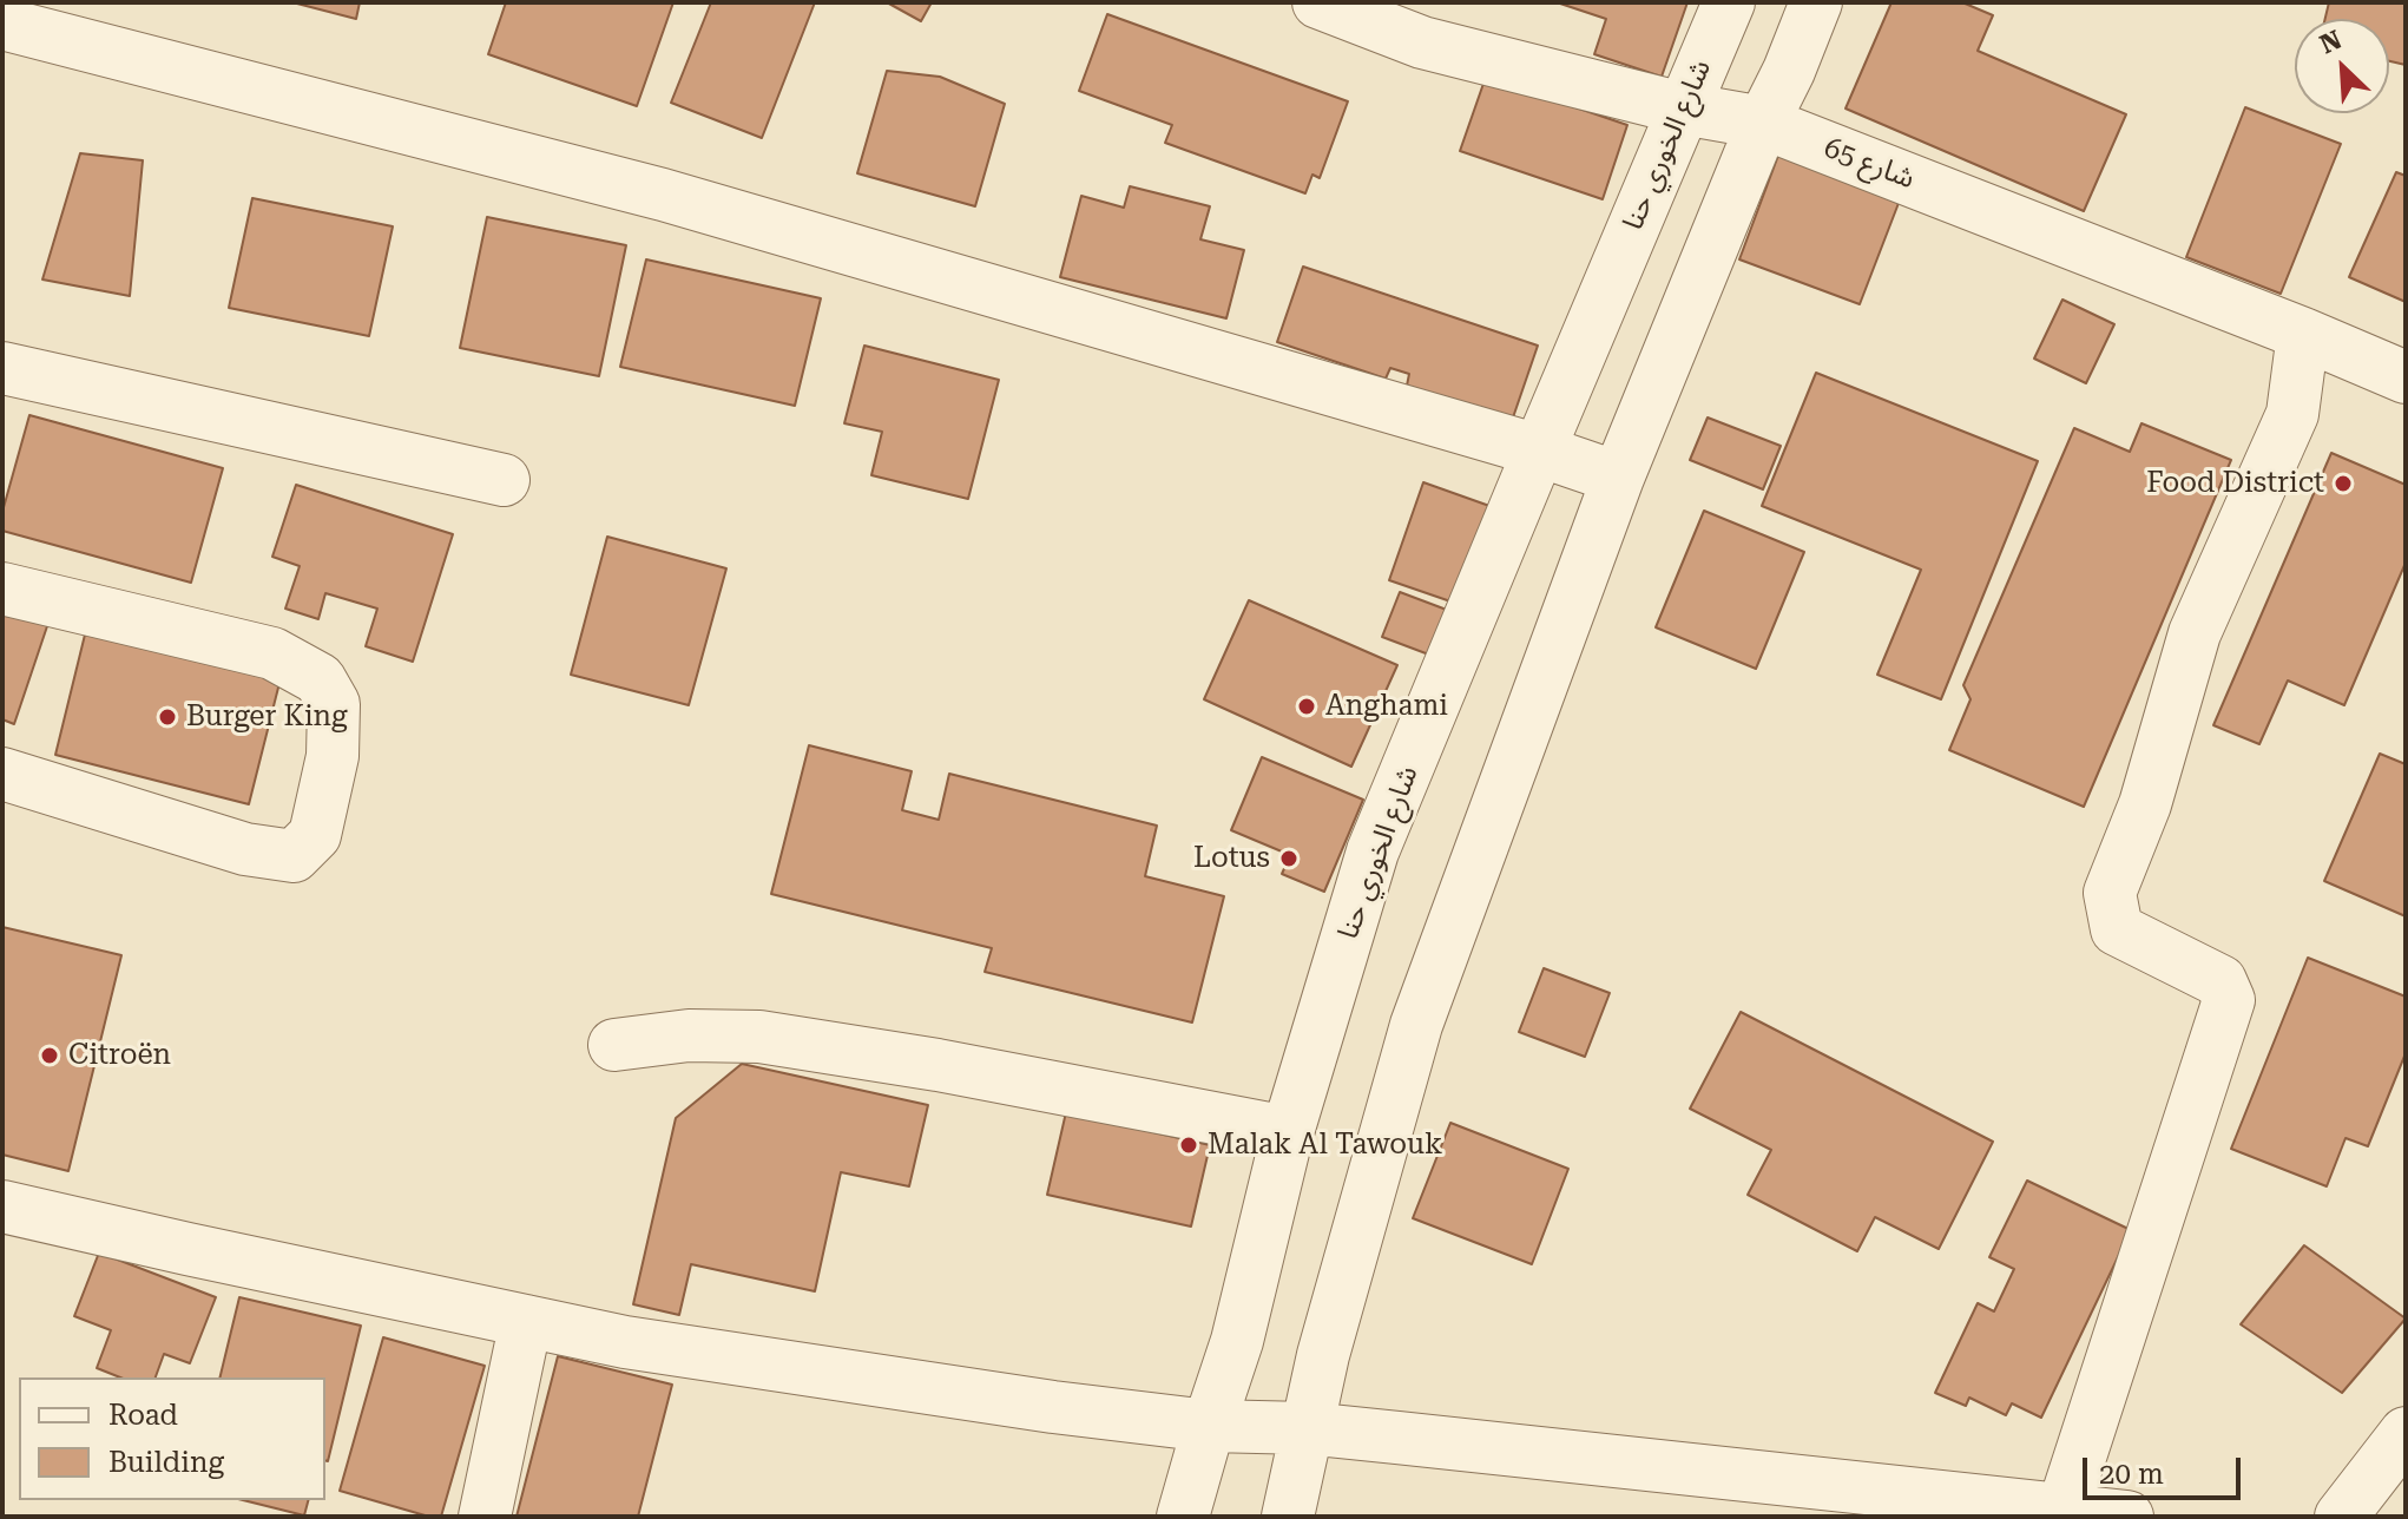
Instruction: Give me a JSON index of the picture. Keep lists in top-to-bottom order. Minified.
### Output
{"streets":{"street":["شارع الخوري حنا","شارع 65"]},"crossings":[["شارع الخوري حنا","شارع 65"]],"places":["Food District","Anghami","Burger King","Lotus","Citroën","Malak Al Tawouk"],"legend":["Road","Building"],"scale_bar":"20 m","north":"top left"}
